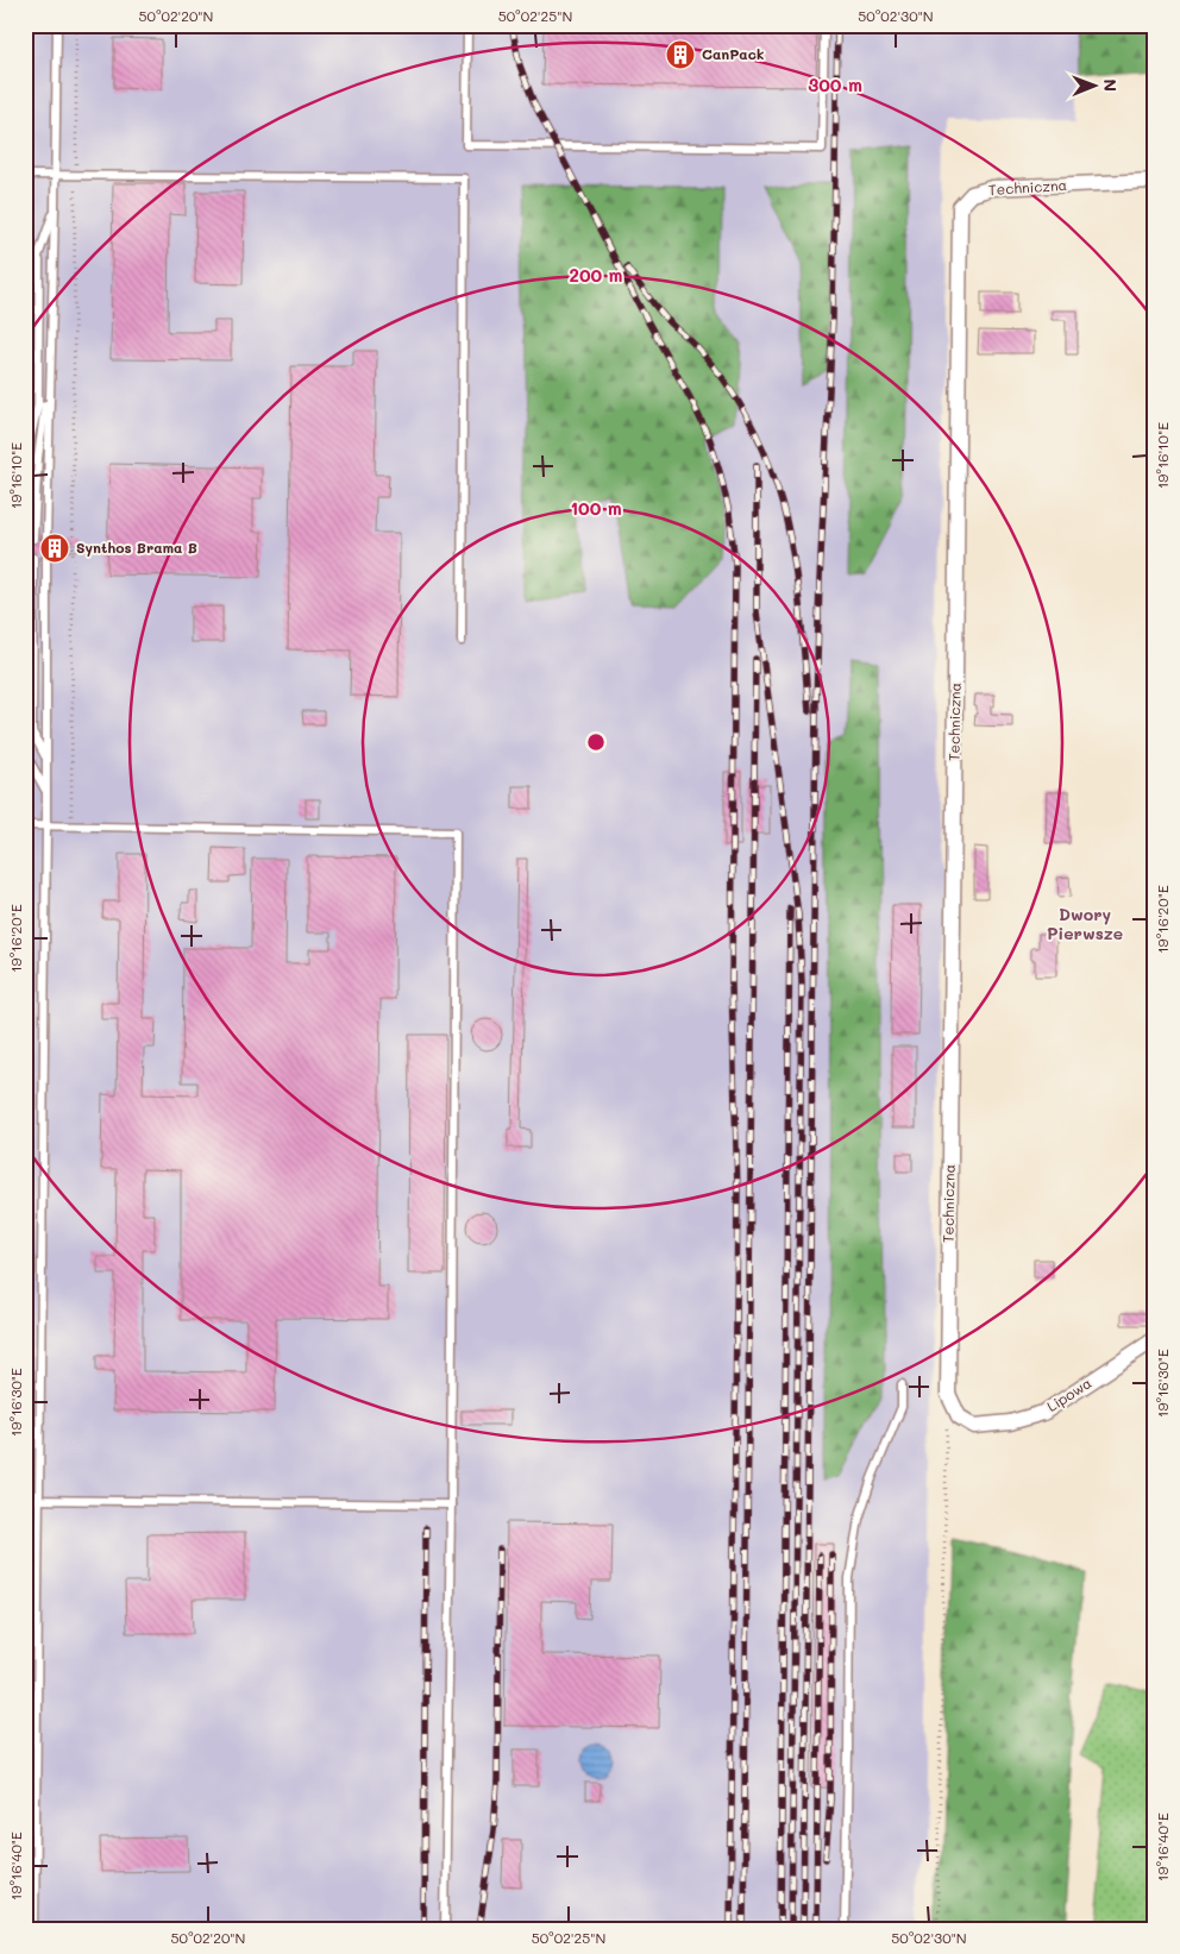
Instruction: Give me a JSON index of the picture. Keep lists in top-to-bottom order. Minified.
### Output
{"streets":{"street":["Techniczna","Lipowa"]},"crossings":[["Techniczna","Lipowa"]],"districts":["Dwory Pierwsze"],"places":{"building":["CanPack","Synthos Brama B"]},"north":"right","coordinates":["50°02'20\"N","50°02'25\"N","50°02'30\"N","19°16'10\"E","19°16'20\"E","19°16'30\"E","19°16'40\"E"],"rings":["300 m","200 m","100 m"]}
